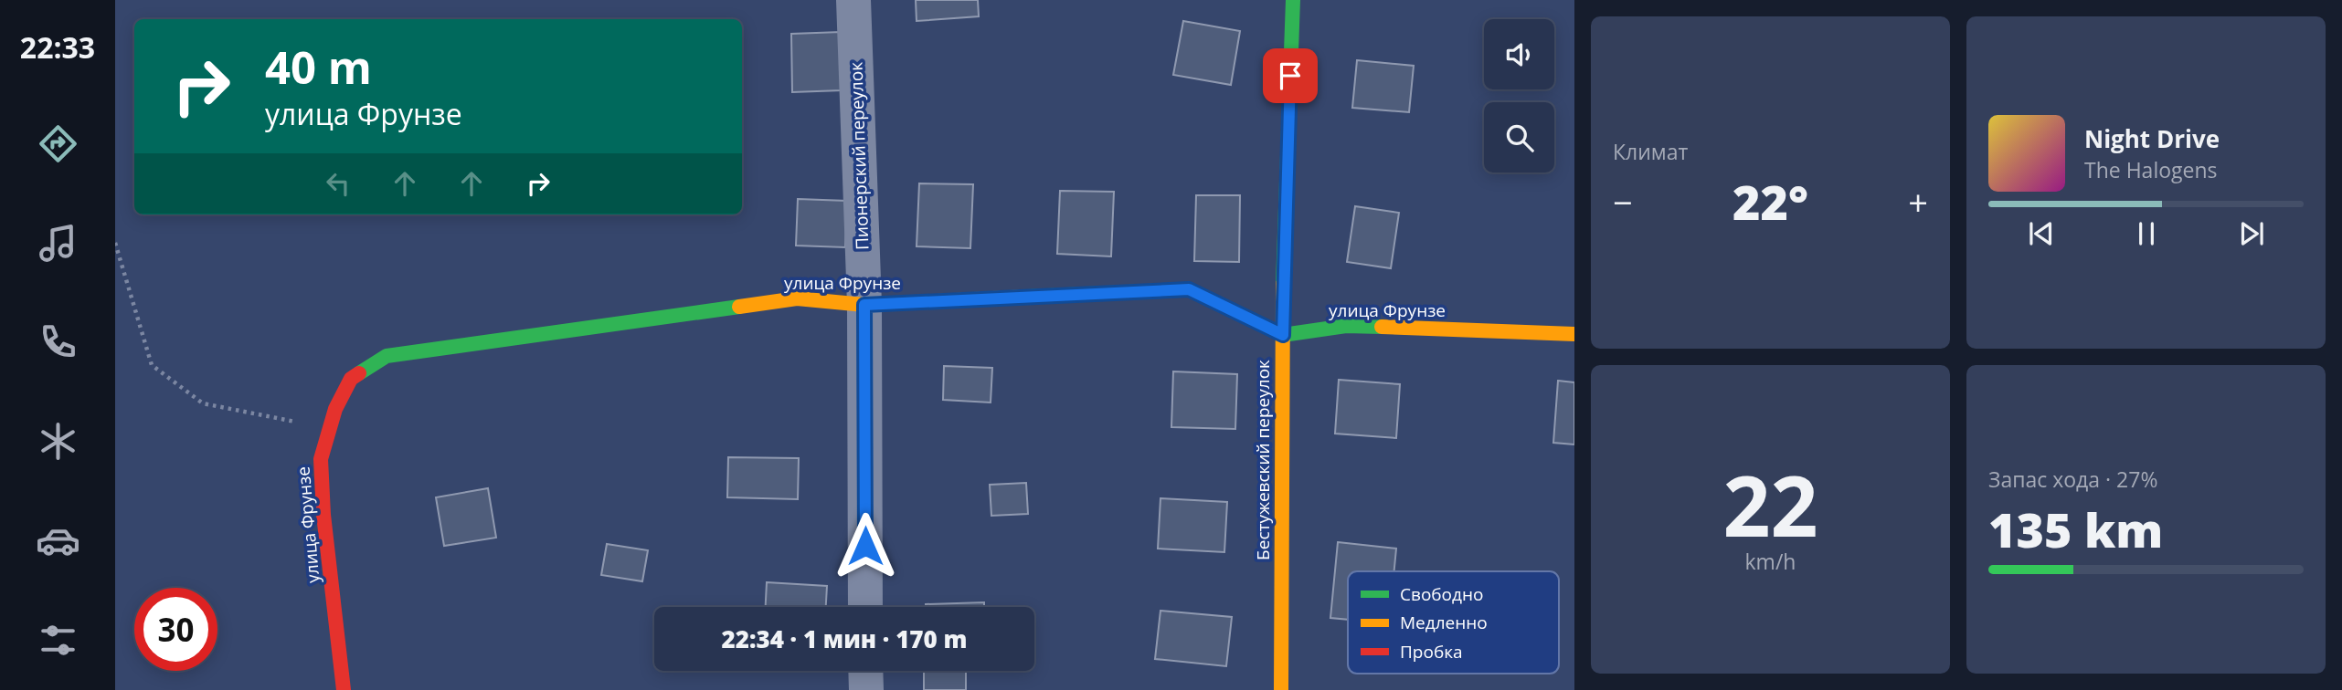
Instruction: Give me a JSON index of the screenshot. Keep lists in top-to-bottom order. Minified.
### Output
{"streets":{"street":["Пионерский переулок","улица Фрунзе","Бестужевский переулок"]},"crossings":[["Пионерский переулок","улица Фрунзе"],["улица Фрунзе","Бестужевский переулок"]],"legend":["Свободно","Медленно","Пробка"],"page":{"tabs":"22:33","tile":["Климат",["22","km/h"],["Запас хода · 27%","135 km"]],"turn":["40 m","улица Фрунзе"],"song":["Night Drive","The Halogens"],"heat":["−","22°","+"],"limit":"30","trip":"22:34 · 1 мин · 170 m"}}
